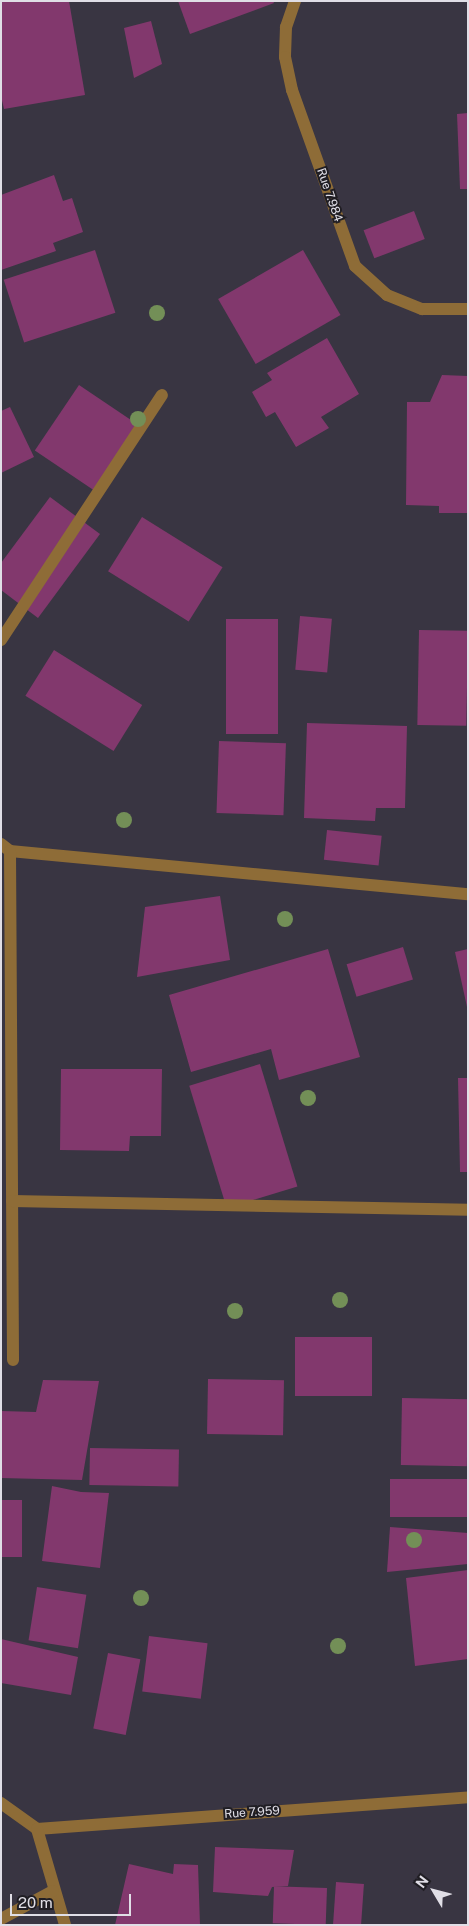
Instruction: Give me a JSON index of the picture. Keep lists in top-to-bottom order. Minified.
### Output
{"streets":{"street":["Rue 7.984","Rue 7.959"]},"scale_bar":"20 m","north":"top left"}
